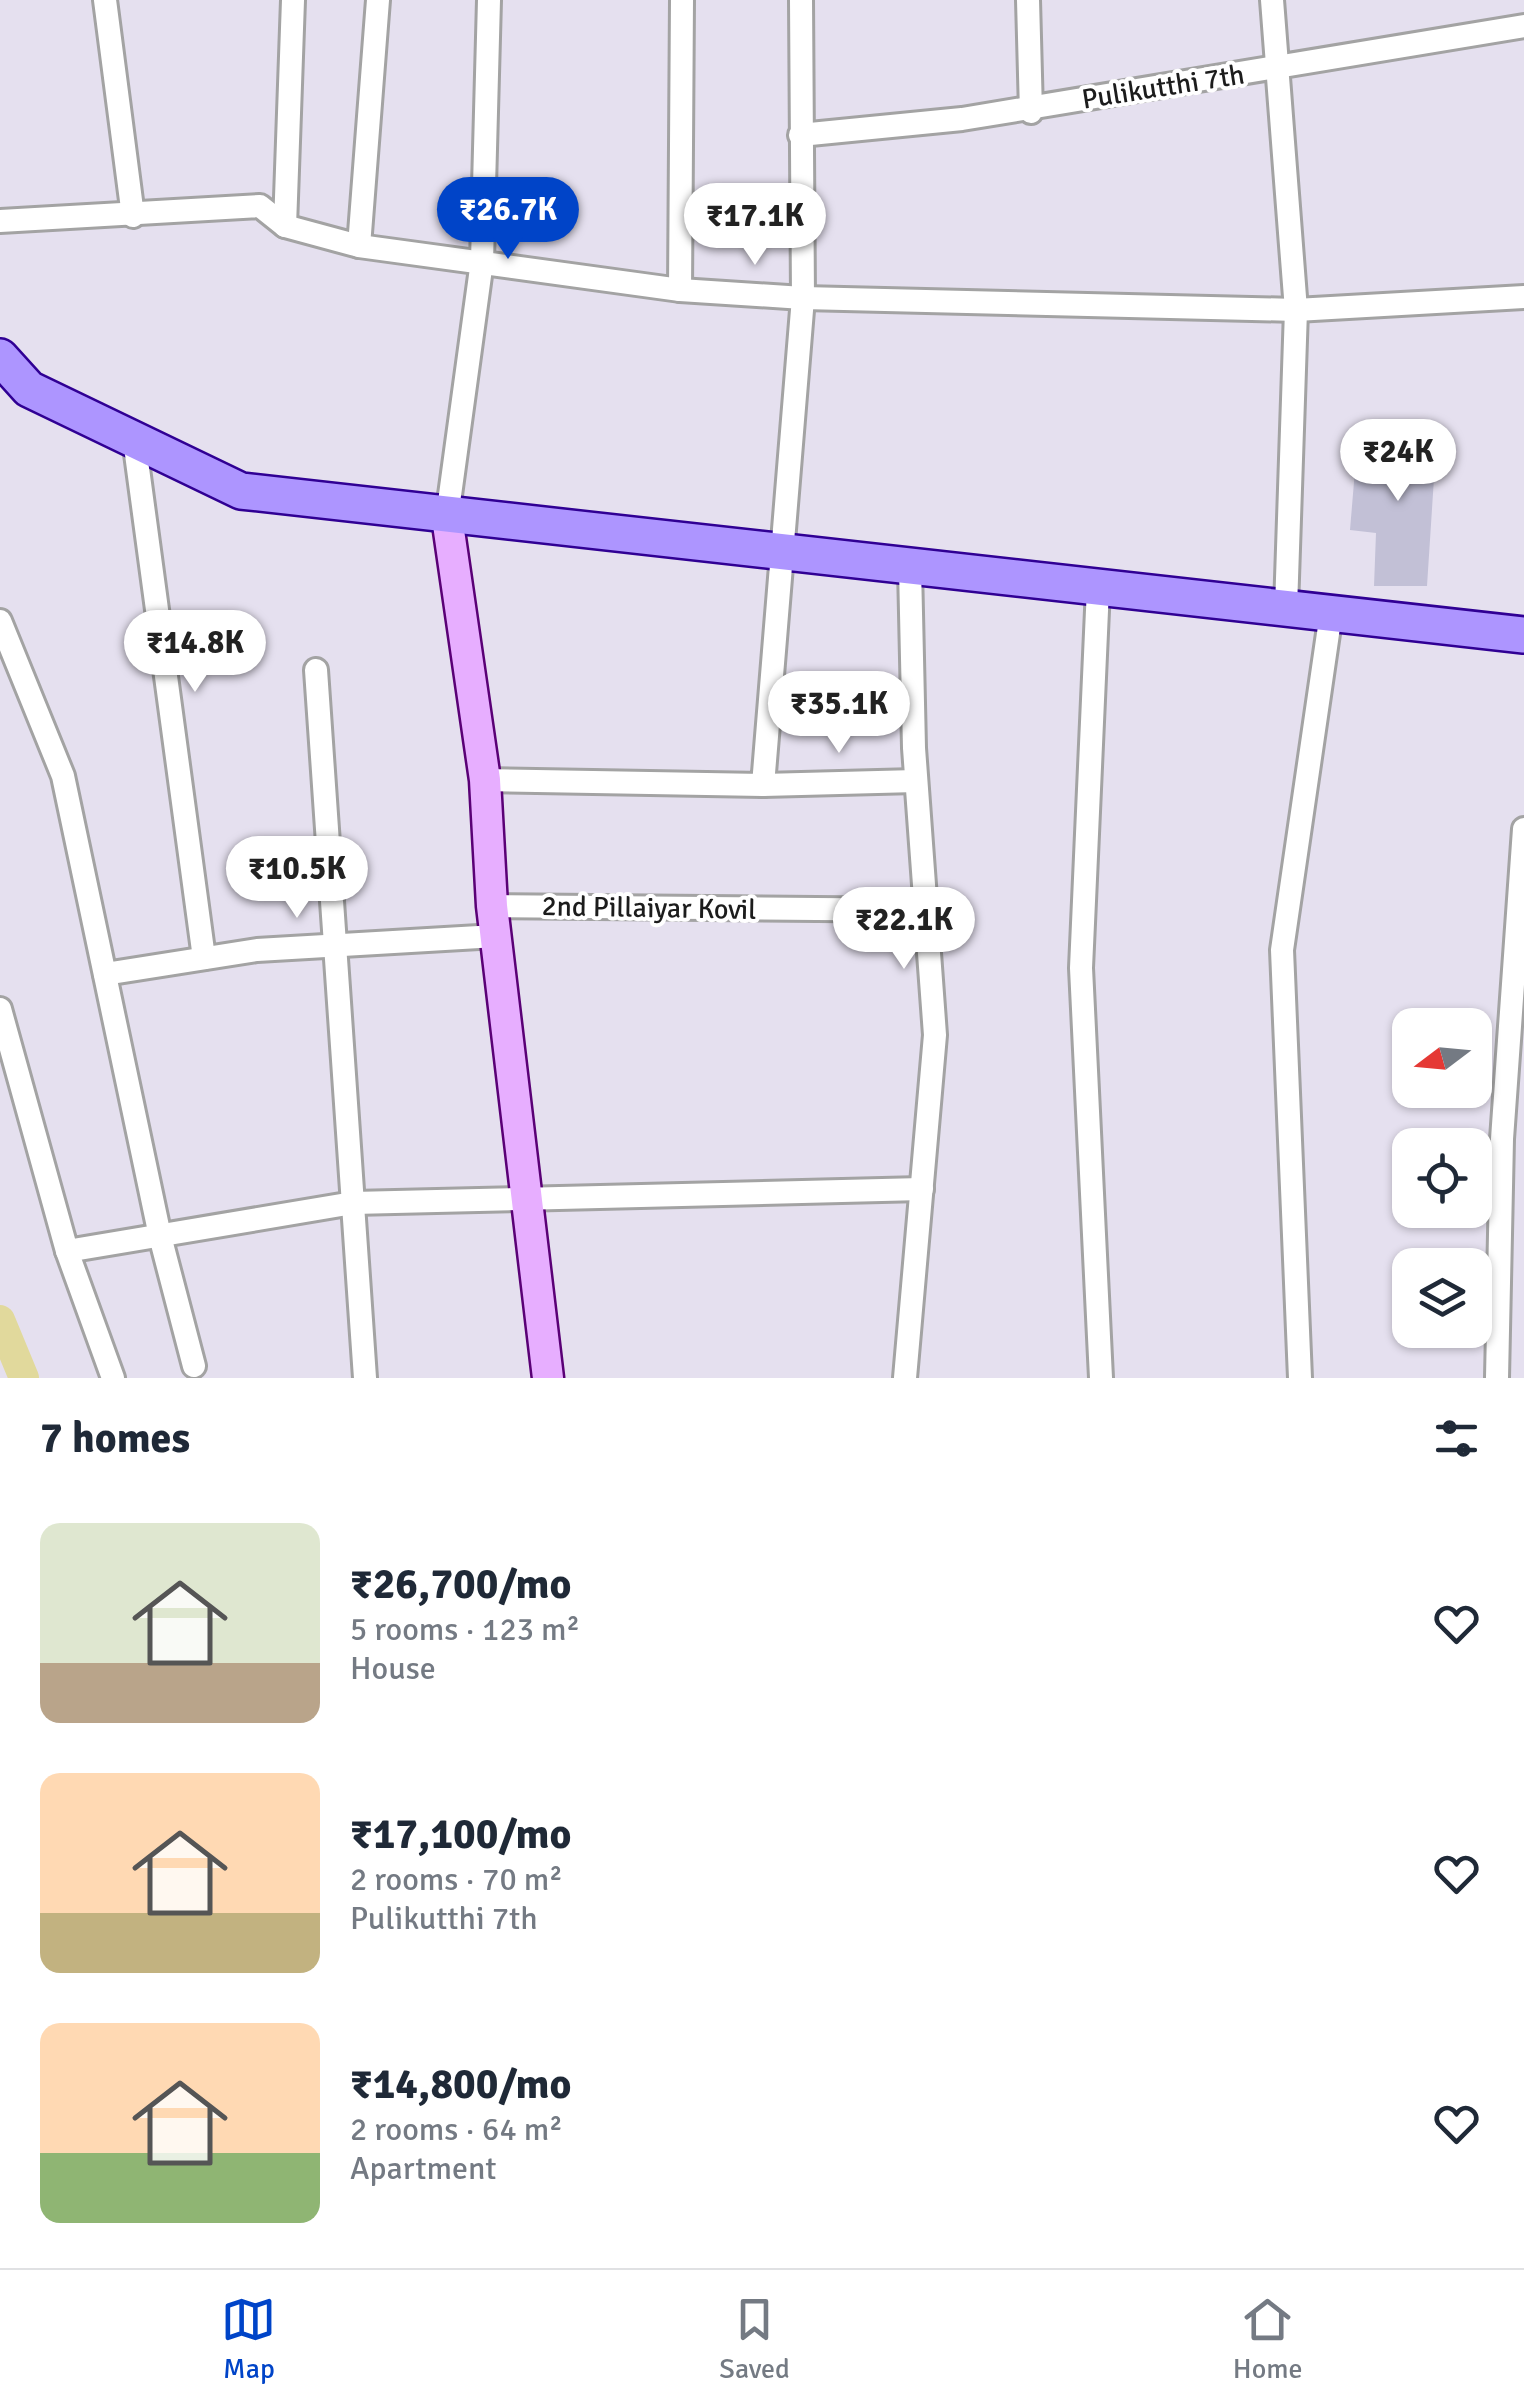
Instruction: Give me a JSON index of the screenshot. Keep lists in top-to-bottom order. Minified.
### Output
{"streets":{"street":["Pulikutthi 7th","2nd Pillaiyar Kovil"]},"north":"left","page":{"price":["₹26.7K","₹17.1K","₹24K","₹14.8K","₹35.1K","₹10.5K","₹22.1K"],"heading":"7 homes","list":[{"name":"₹26,700/mo","note":"5 rooms · 123 m² · House"},{"name":"₹17,100/mo","note":"2 rooms · 70 m² · Pulikutthi 7th"},{"name":"₹14,800/mo","note":"2 rooms · 64 m² · Apartment"}],"tabs":["Map","Saved","Home"]}}
